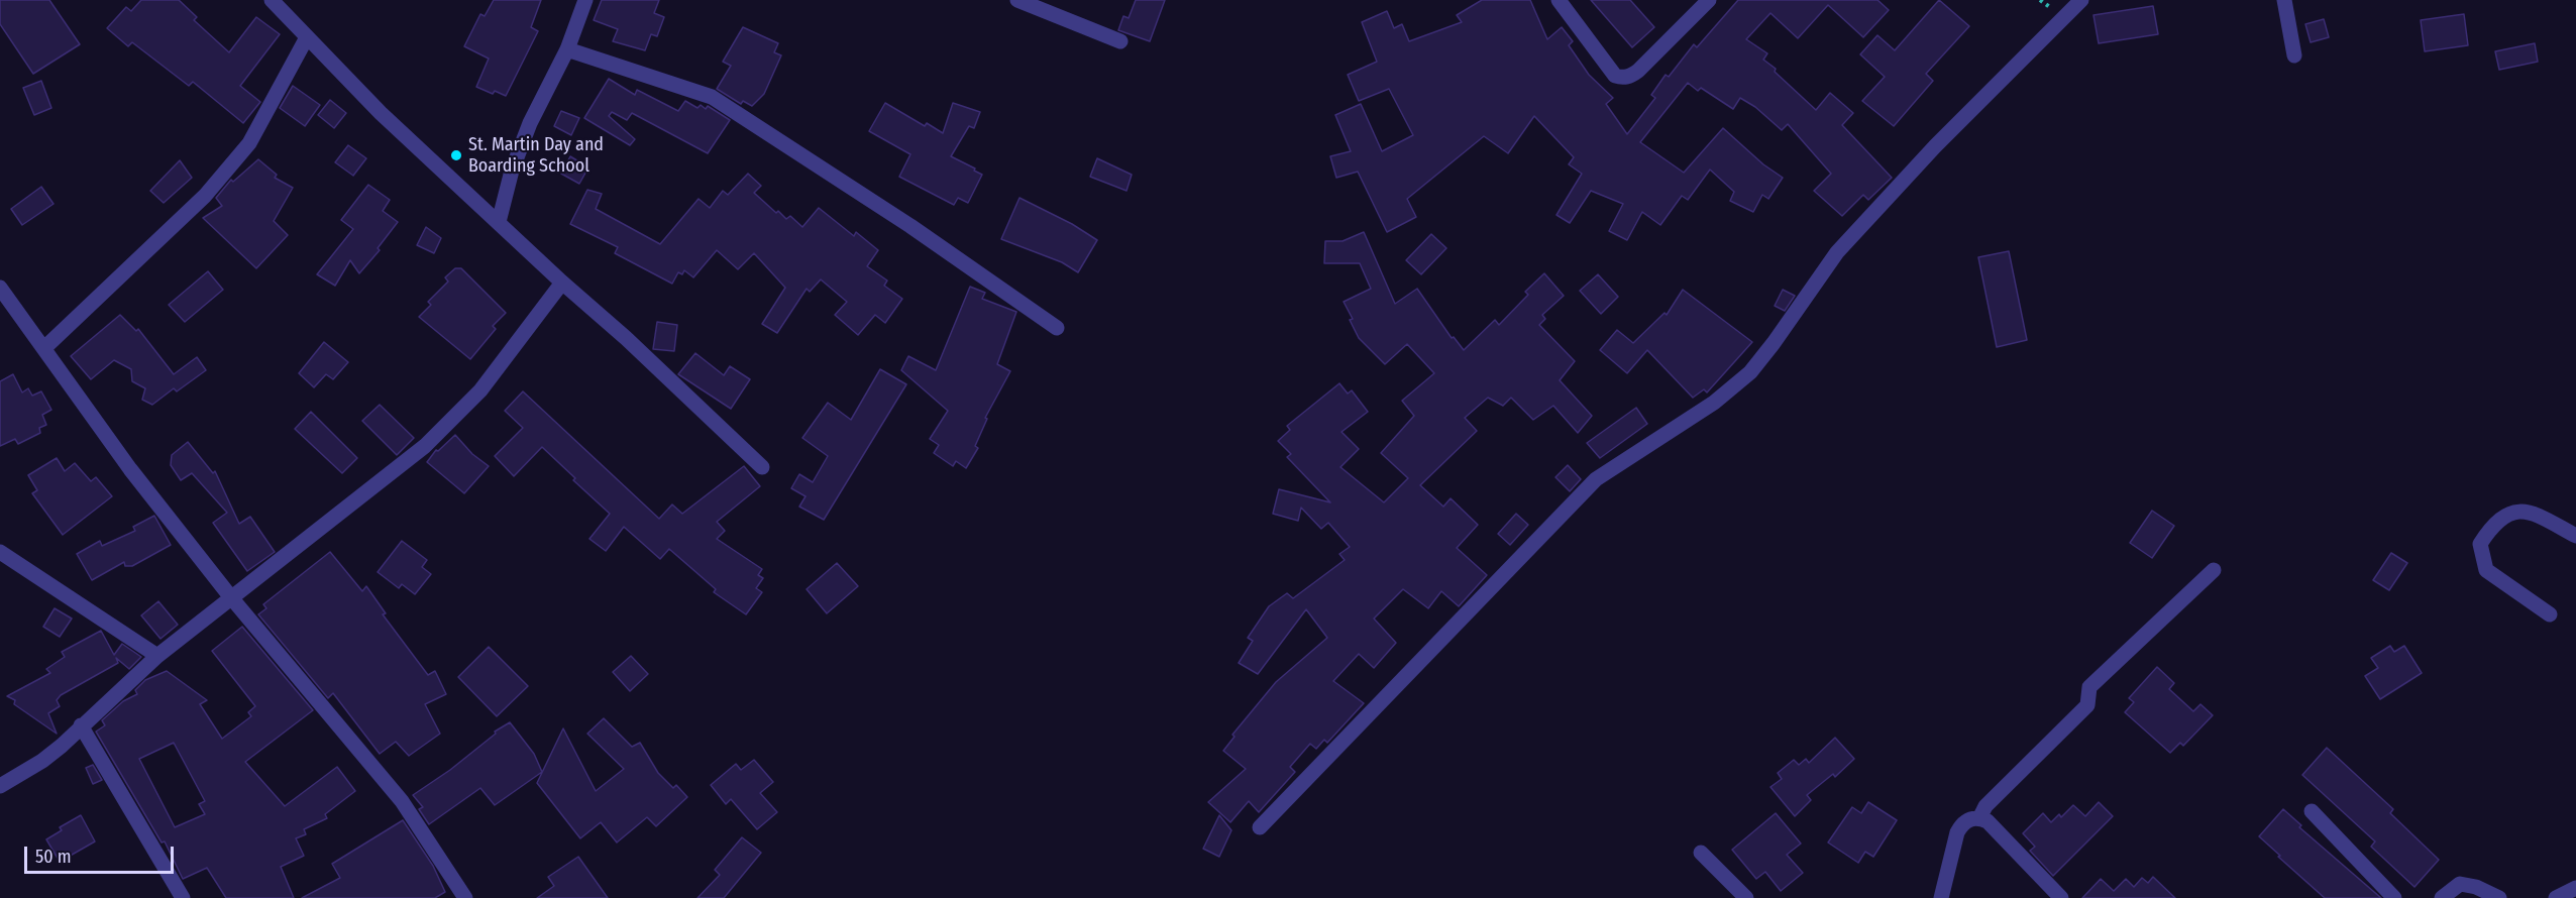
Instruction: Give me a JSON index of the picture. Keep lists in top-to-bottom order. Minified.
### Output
{"places":["St. Martin Day and Boarding School"],"scale_bar":"50 m"}
